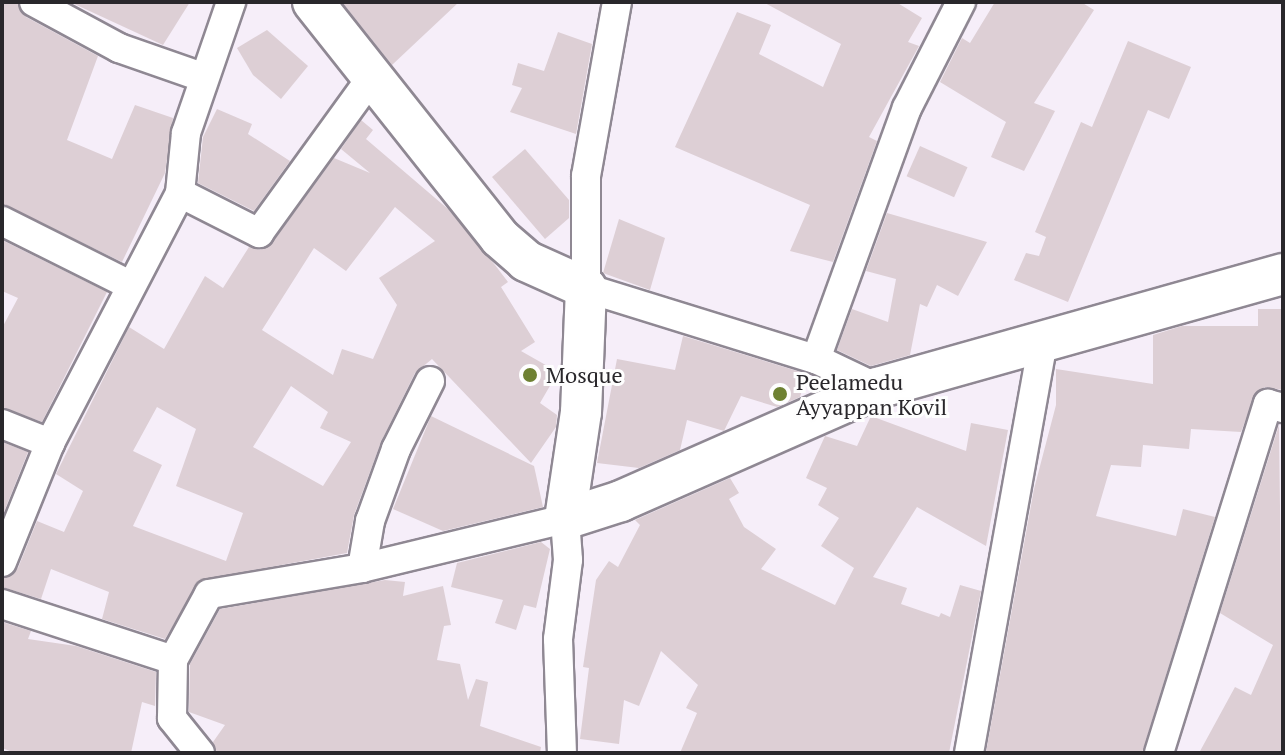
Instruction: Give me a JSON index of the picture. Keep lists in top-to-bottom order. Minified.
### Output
{"places":["Mosque","Peelamedu Ayyappan Kovil"]}
